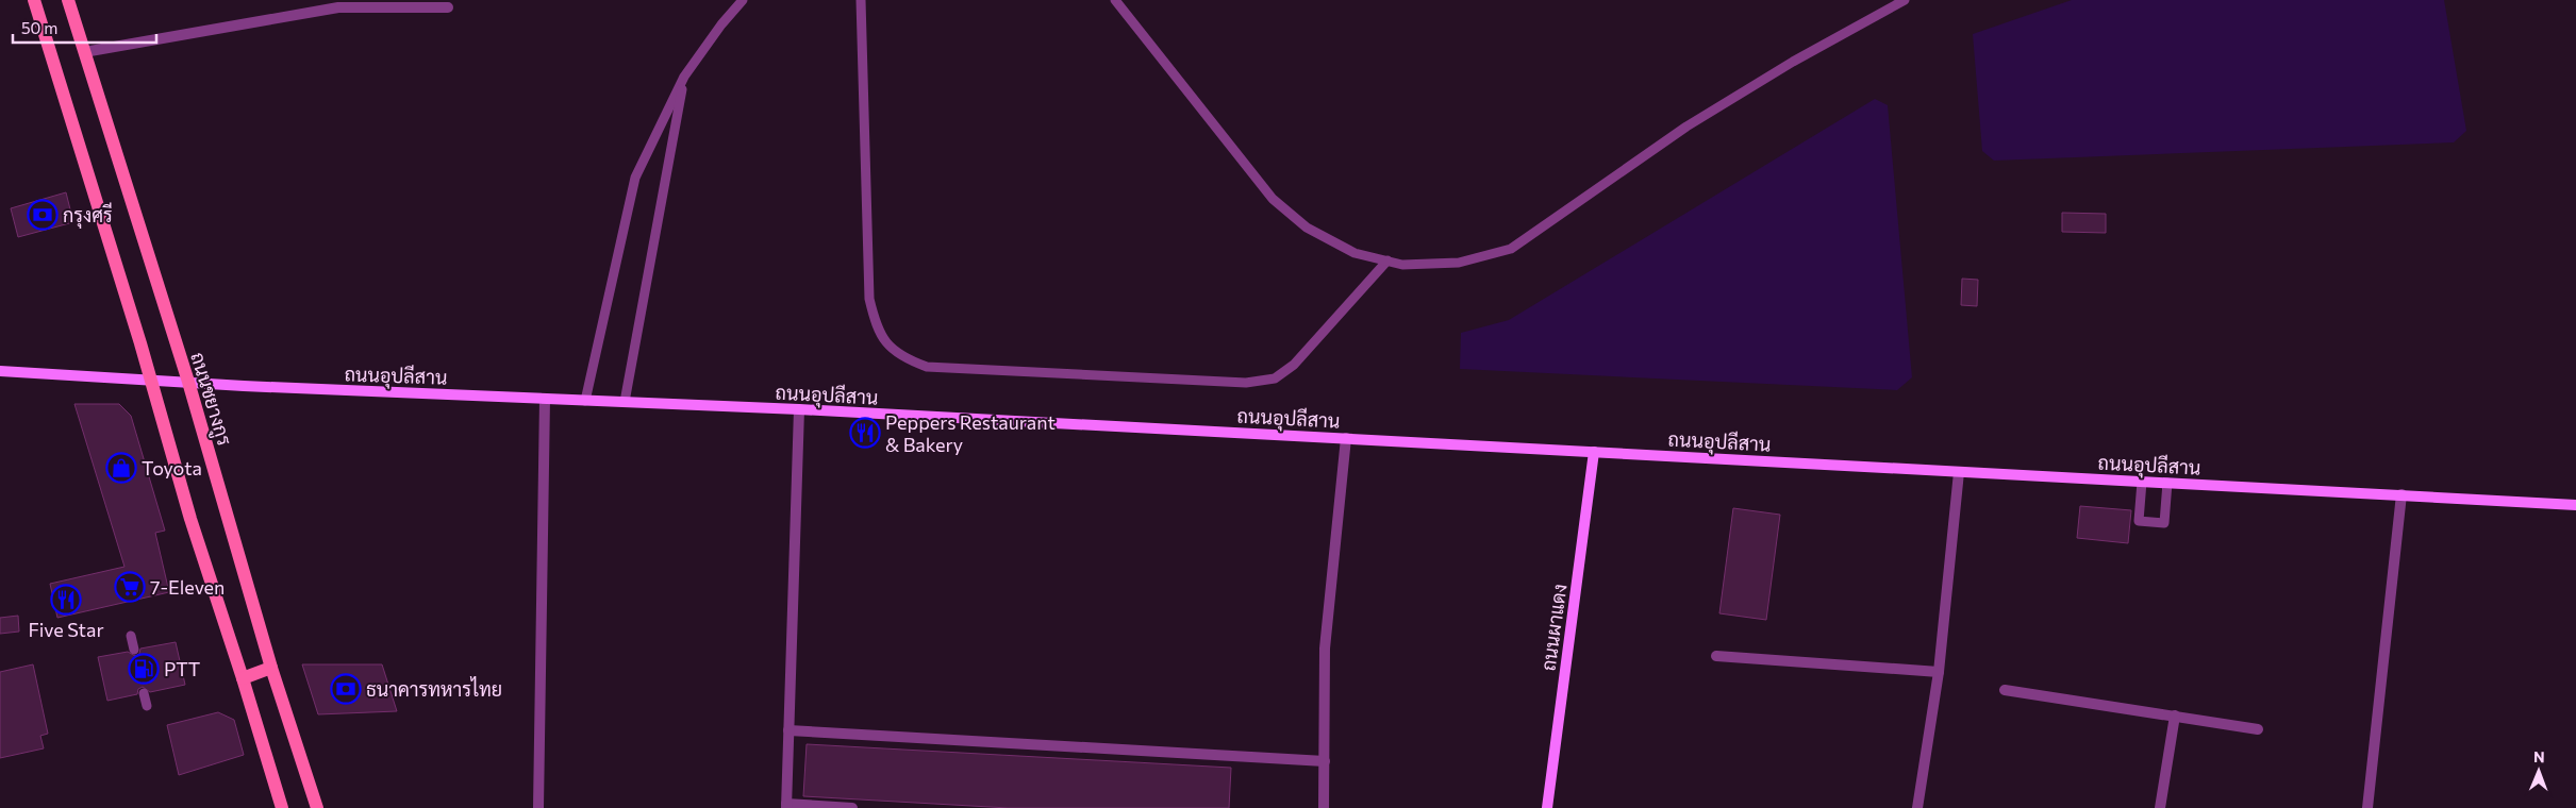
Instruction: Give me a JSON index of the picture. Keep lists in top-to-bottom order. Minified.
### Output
{"streets":{"main road":["ถนนอุปลีสาน","ถนนชยางกูร","ถนนผาแดง"]},"crossings":[["ถนนอุปลีสาน","ถนนชยางกูร"],["ถนนอุปลีสาน","ถนนผาแดง"]],"places":{"bank":["กรุงศรี","ธนาคารทหารไทย"],"restaurant":["Peppers Restaurant & Bakery","Five Star"],"shop":["Toyota"],"supermarket":["7-Eleven"],"fuel station":["PTT"]},"scale_bar":"50 m","north":"top"}
